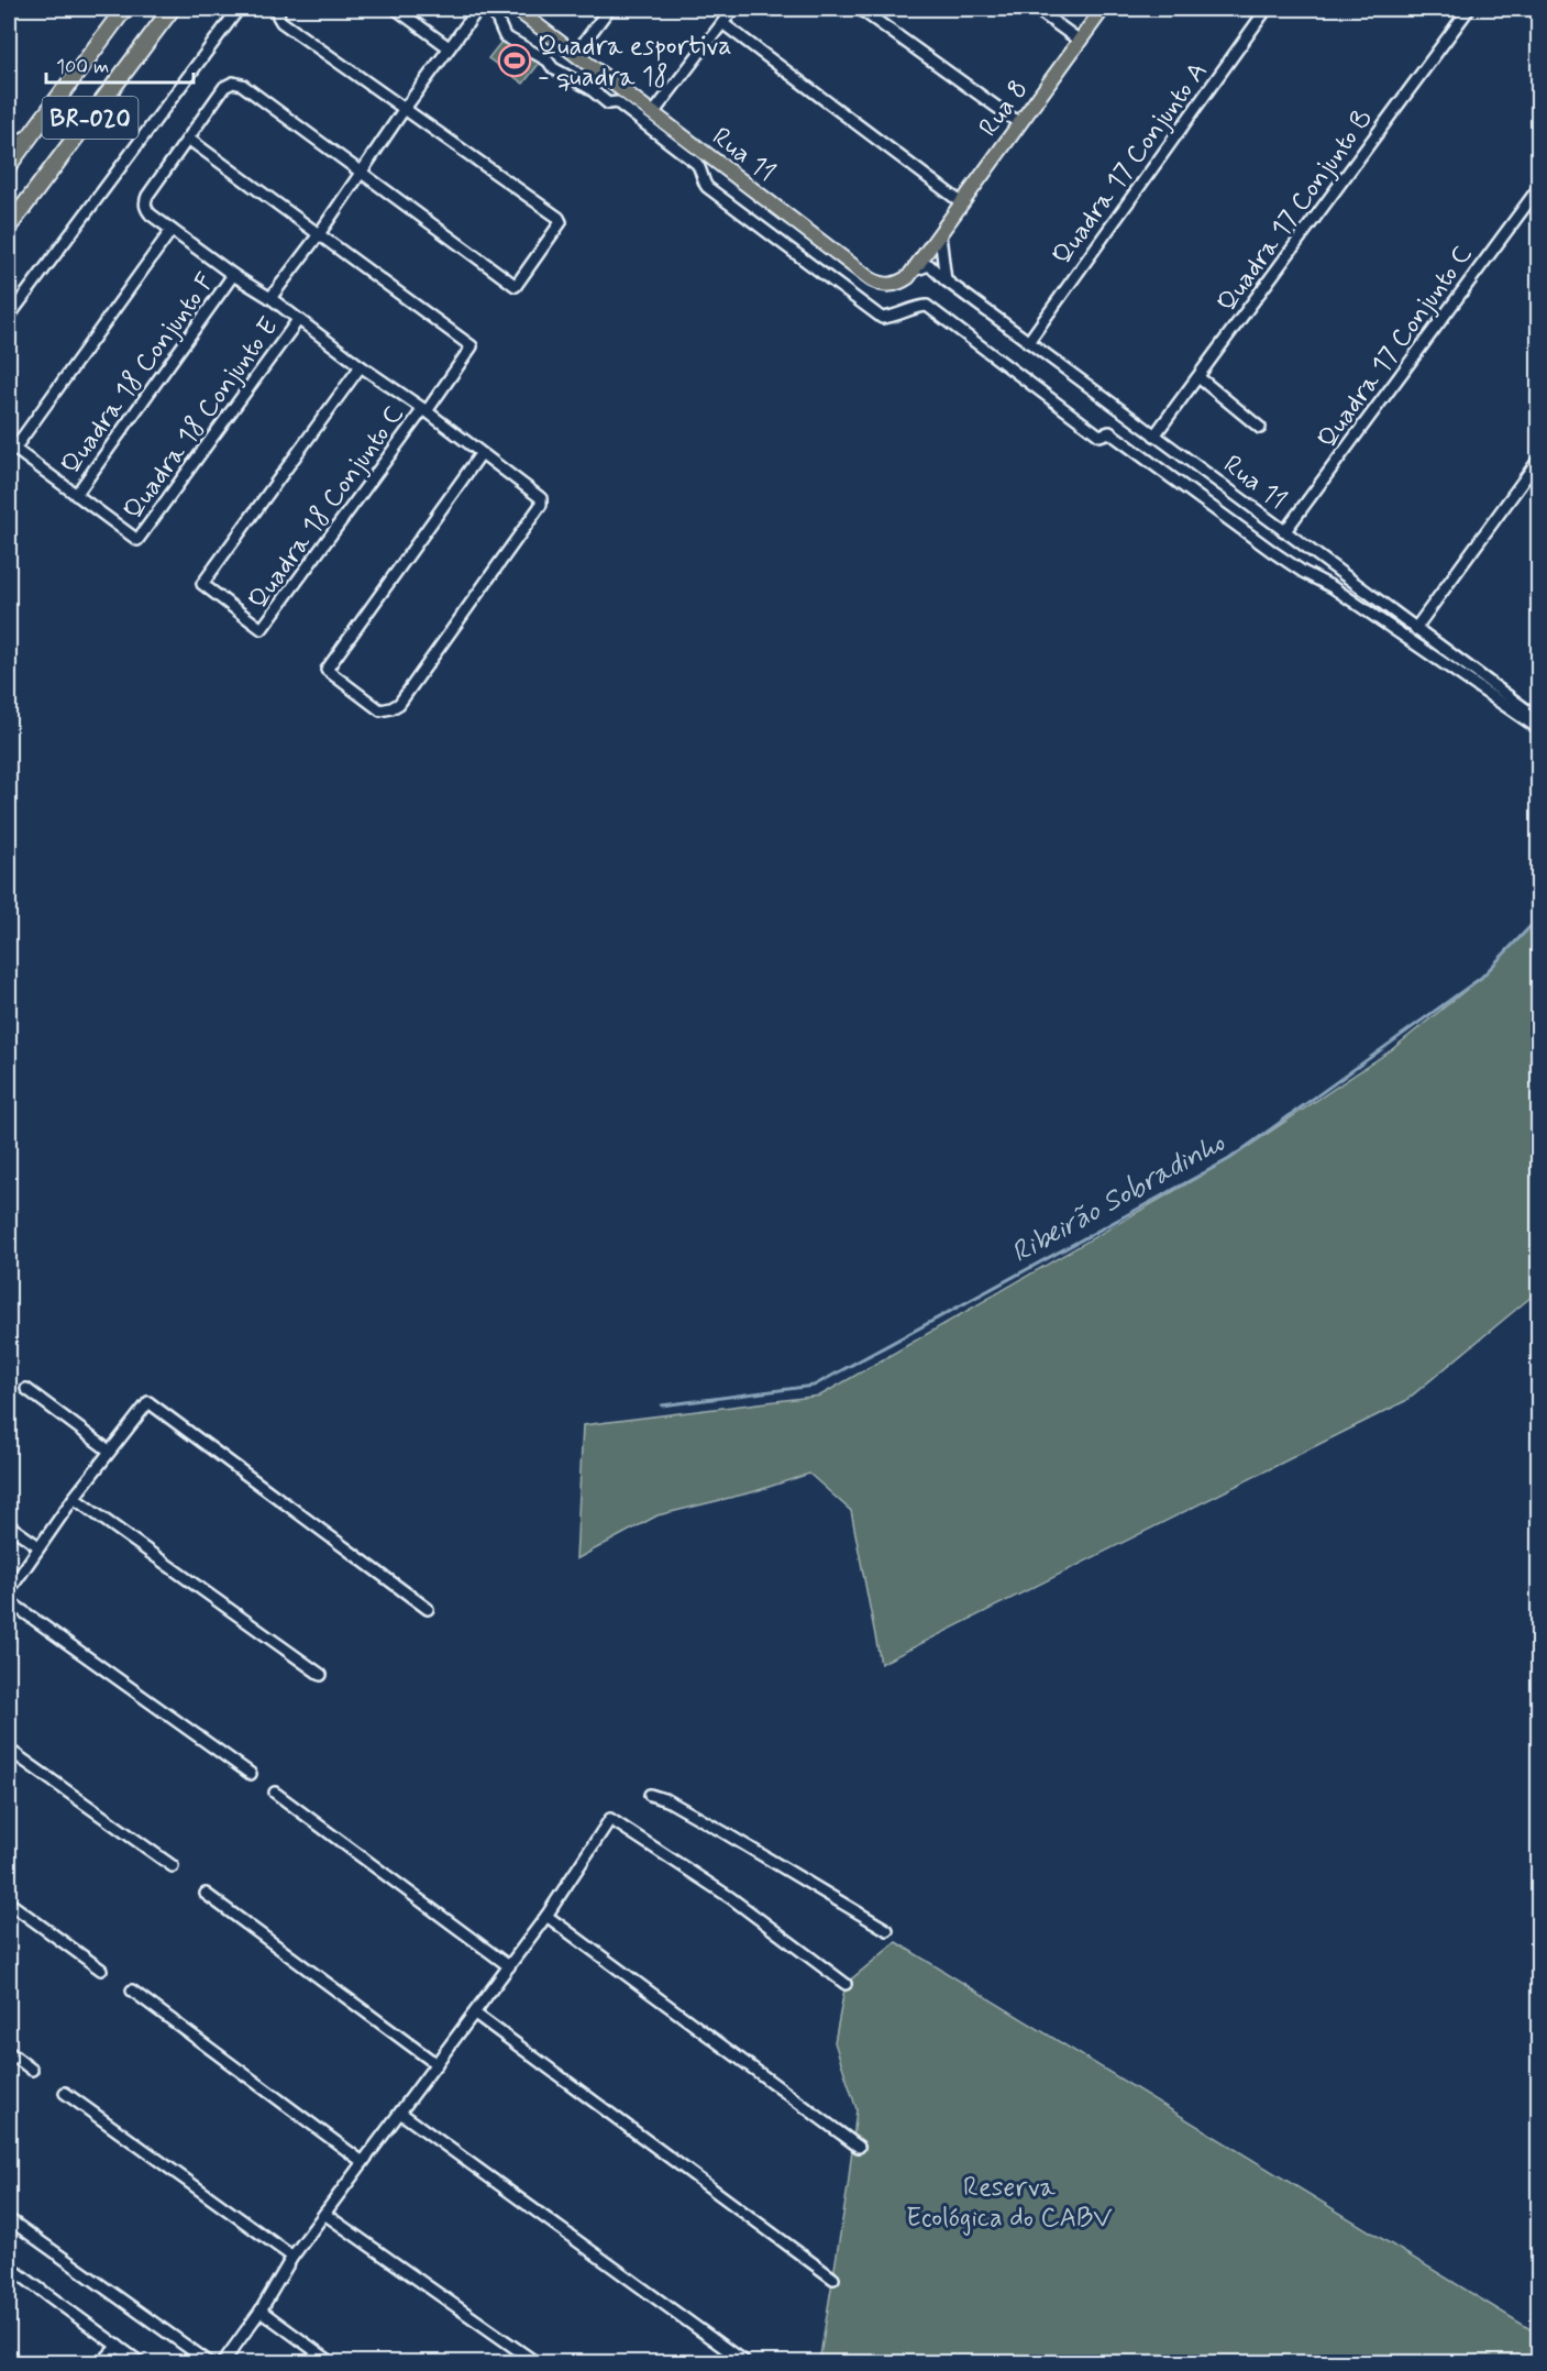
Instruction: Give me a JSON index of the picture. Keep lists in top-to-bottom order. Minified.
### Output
{"streets":{"highway":["BR-020"],"main road":["Rua 8","Rua 11"],"street":["Quadra 17 Conjunto A","Quadra 17 Conjunto B","Quadra 17 Conjunto C","Quadra 18 Conjunto F","Quadra 18 Conjunto E","Quadra 18 Conjunto C"]},"crossings":[["Rua 8","Rua 11"],["Rua 11","Quadra 17 Conjunto A"],["Rua 11","Quadra 17 Conjunto B"],["Rua 11","Quadra 17 Conjunto C"],["Quadra 18 Conjunto F","Quadra 18 Conjunto E"]],"water":["Ribeirão Sobradinho"],"parks":["Reserva Ecológica do CABV"],"places":{"sports":["Quadra esportiva - quadra 18"]},"scale_bar":"100 m"}
